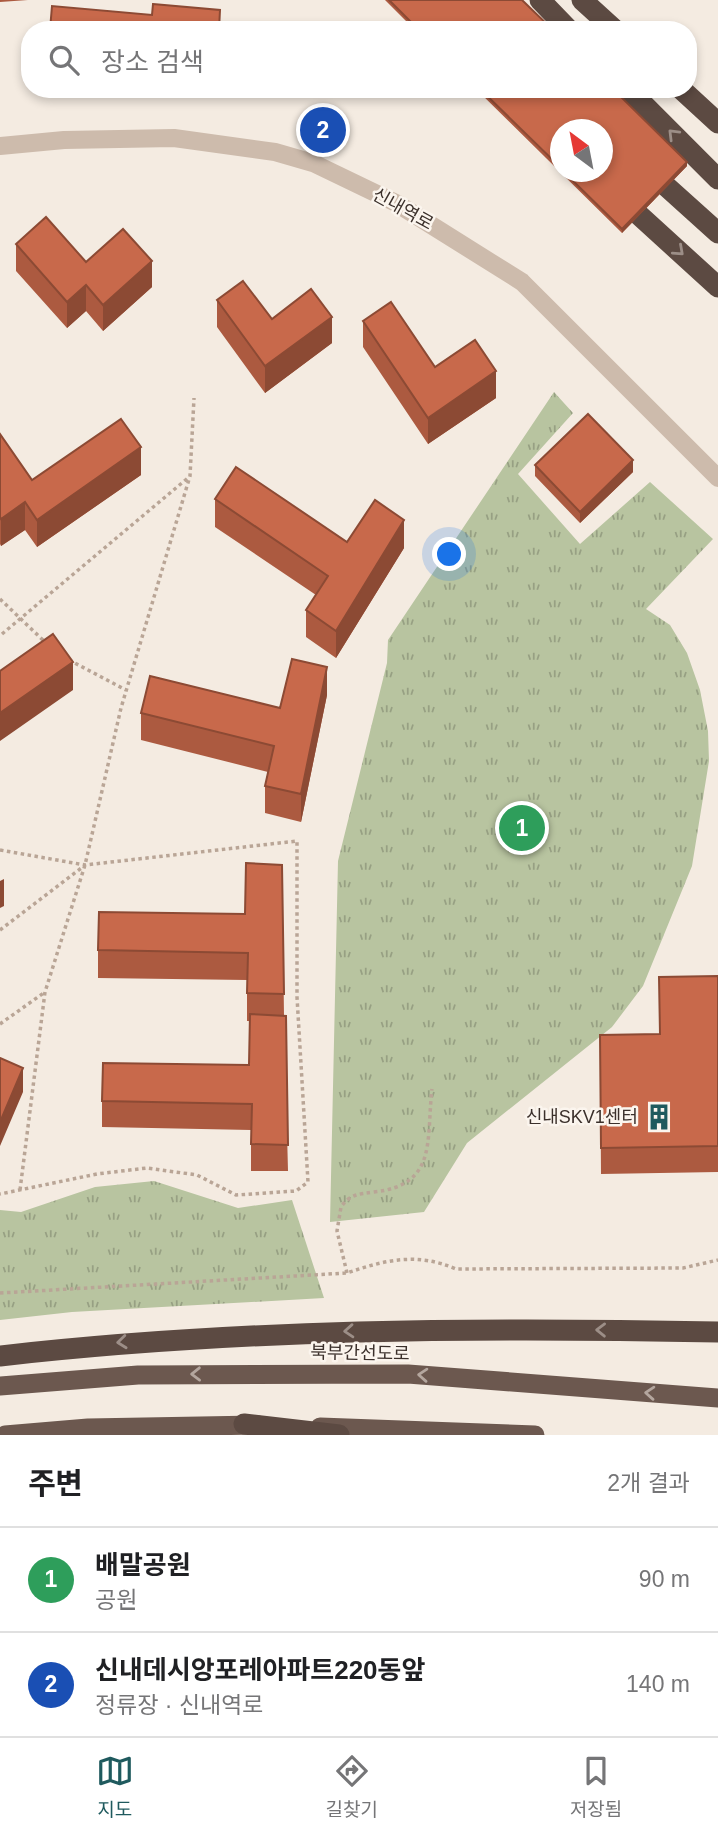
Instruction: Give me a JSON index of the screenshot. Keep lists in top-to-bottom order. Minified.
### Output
{"streets":{"highway":["북부간선도로"],"street":["신내역로"]},"places":{"building":["신내SKV1센터"]},"north":"top left","page":{"search":"장소 검색","pins":["2","1"],"heading":["주변","2개 결과"],"list":[{"mark":"1","name":"배말공원","note":"공원","value":"90 m"},{"mark":"2","name":"신내데시앙포레아파트220동앞","note":"정류장 · 신내역로","value":"140 m"}],"nav":["지도","길찾기","저장됨"]}}
